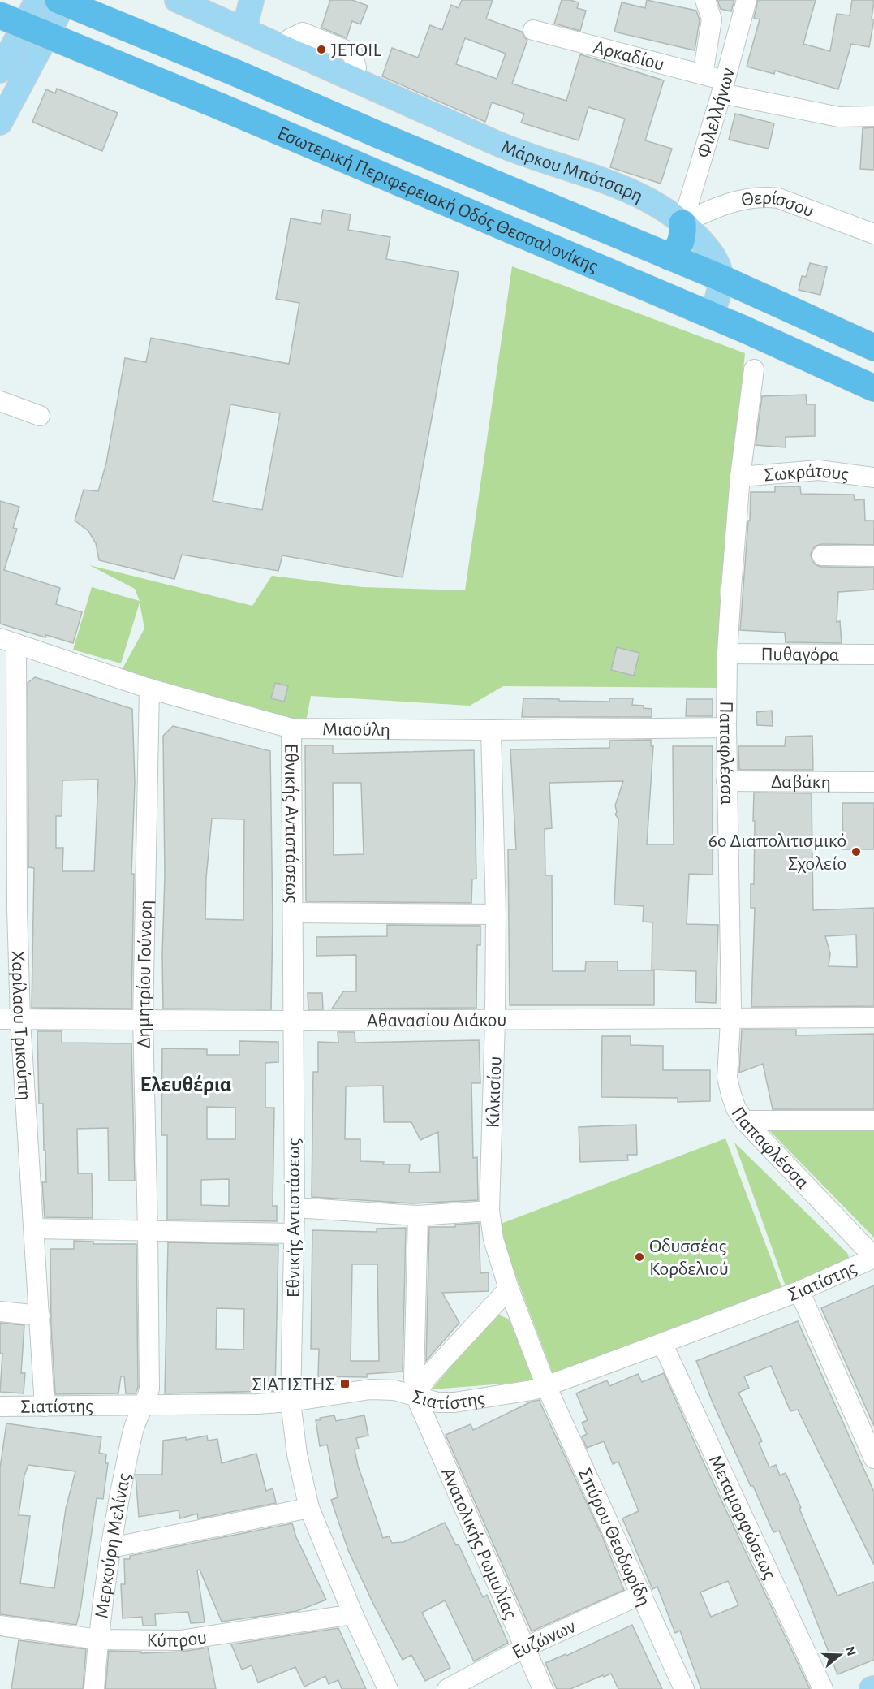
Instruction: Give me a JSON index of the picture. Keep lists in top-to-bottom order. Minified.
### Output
{"streets":{"highway":["Εσωτερική Περιφερειακή Οδός Θεσσαλονίκης"],"main road":["Μάρκου Μπότσαρη"],"street":["Αρκαδίου","Φιλελλήνων","Θερίσσου","Σωκράτους","Πυθαγόρα","Μιαούλη","Παπαφλέσσα","Δαβάκη","Εθνικής Αντιστάσεως","Δημητρίου Γούναρη","Αθανασίου Διάκου","Χαρίλαου Τρικούπη","Κιλκισίου","Σιατίστης","Μεταμορφώσεως","Σπύρου Θεοδωρίδη","Ανατολικής Ρωμυλίας","Μερκούρη Μελίνας","Κύπρου","Ευζώνων"]},"crossings":[["Αρκαδίου","Φιλελλήνων"],["Φιλελλήνων","Μάρκου Μπότσαρη"],["Φιλελλήνων","Θερίσσου"],["Μάρκου Μπότσαρη","Εσωτερική Περιφερειακή Οδός Θεσσαλονίκης"],["Μάρκου Μπότσαρη","Θερίσσου"],["Σωκράτους","Παπαφλέσσα"],["Πυθαγόρα","Παπαφλέσσα"],["Μιαούλη","Παπαφλέσσα"],["Μιαούλη","Εθνικής Αντιστάσεως"],["Μιαούλη","Δημητρίου Γούναρη"],["Μιαούλη","Χαρίλαου Τρικούπη"],["Μιαούλη","Κιλκισίου"],["Παπαφλέσσα","Δαβάκη"],["Παπαφλέσσα","Αθανασίου Διάκου"],["Παπαφλέσσα","Σιατίστης"],["Εθνικής Αντιστάσεως","Αθανασίου Διάκου"],["Εθνικής Αντιστάσεως","Σιατίστης"],["Εθνικής Αντιστάσεως","Κύπρου"],["Δημητρίου Γούναρη","Αθανασίου Διάκου"],["Δημητρίου Γούναρη","Σιατίστης"],["Δημητρίου Γούναρη","Μερκούρη Μελίνας"],["Αθανασίου Διάκου","Χαρίλαου Τρικούπη"],["Αθανασίου Διάκου","Κιλκισίου"],["Χαρίλαου Τρικούπη","Σιατίστης"],["Κιλκισίου","Σιατίστης"],["Κιλκισίου","Σπύρου Θεοδωρίδη"],["Σιατίστης","Μεταμορφώσεως"],["Σιατίστης","Σπύρου Θεοδωρίδη"],["Σιατίστης","Ανατολικής Ρωμυλίας"],["Σιατίστης","Μερκούρη Μελίνας"],["Σπύρου Θεοδωρίδη","Ευζώνων"],["Ανατολικής Ρωμυλίας","Ευζώνων"],["Μερκούρη Μελίνας","Κύπρου"]],"districts":["Ελευθέρια"],"places":{"other":["JETOIL","6ο Διαπολιτισμικό Σχολείο","Οδυσσέας Κορδελιού"],"transit":["ΣΙΑΤΙΣΤΗΣ"]},"north":"right"}
